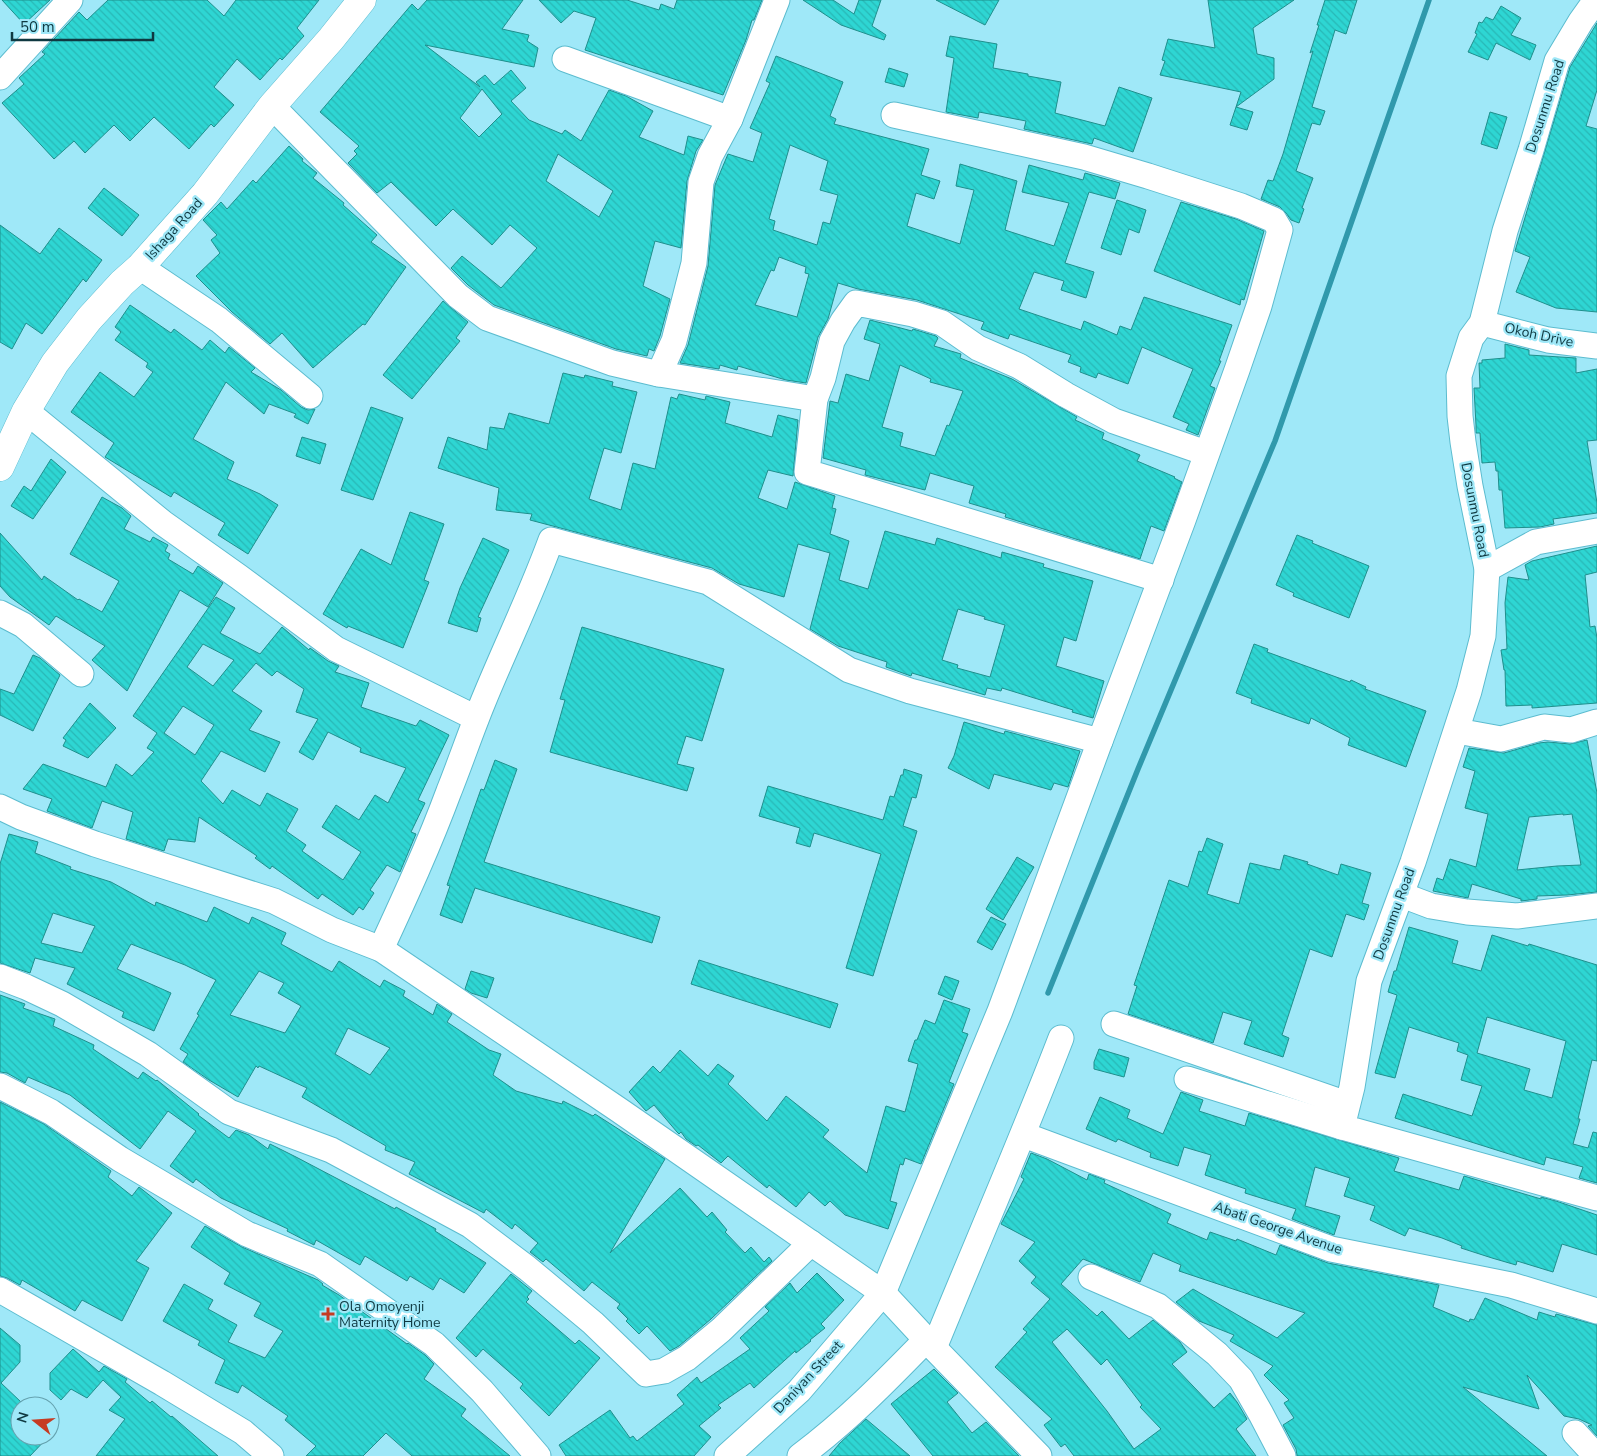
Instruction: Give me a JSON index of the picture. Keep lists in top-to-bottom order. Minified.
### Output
{"streets":{"main road":["Ishaga Road"],"street":["Dosunmu Road","Okoh Drive","Abati George Avenue","Daniyan Street"]},"crossings":[["Dosunmu Road","Okoh Drive"]],"places":{"health":["Ola Omoyenji Maternity Home"]},"scale_bar":"50 m","north":"left"}
